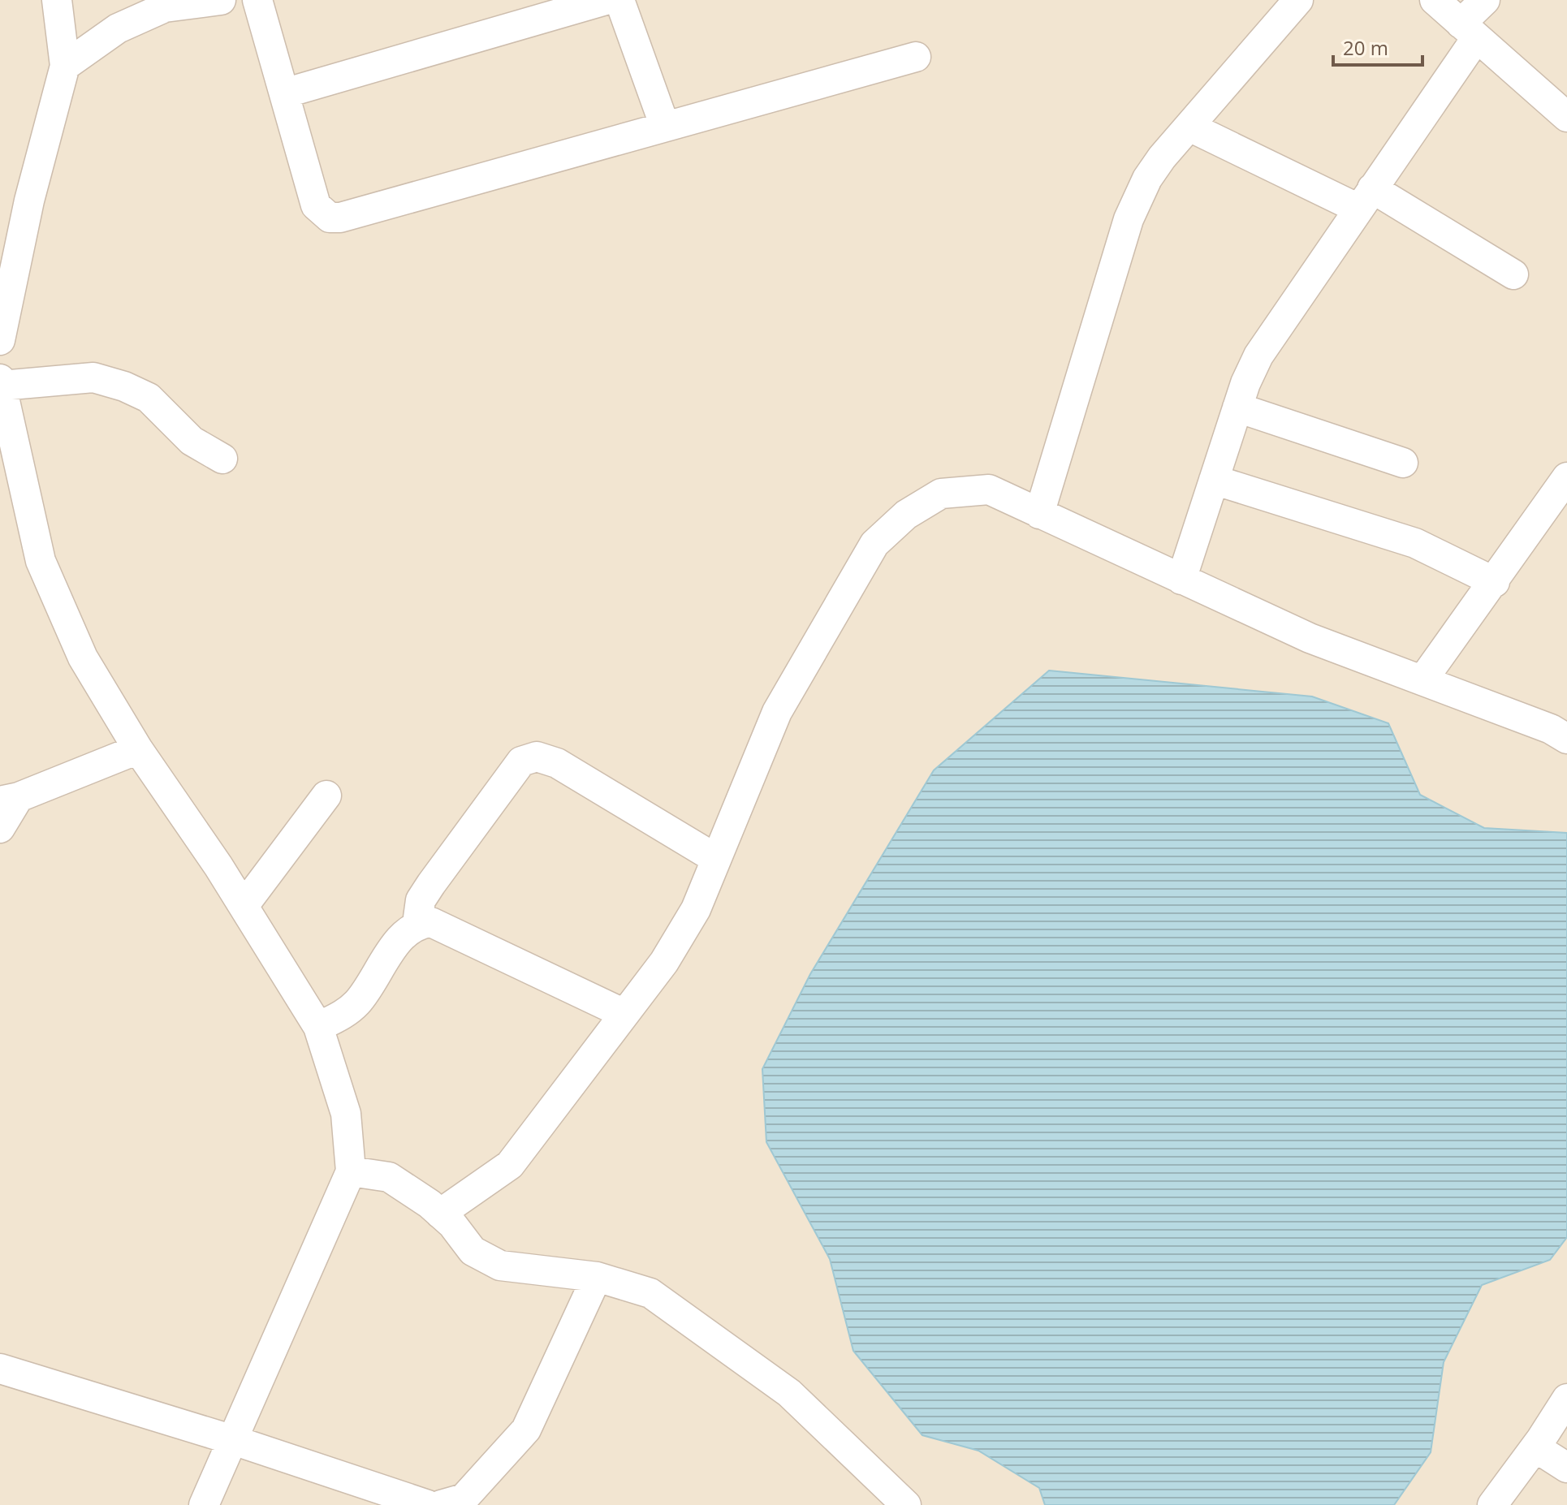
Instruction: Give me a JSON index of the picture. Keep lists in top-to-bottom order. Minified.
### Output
{"scale_bar":"20 m"}
